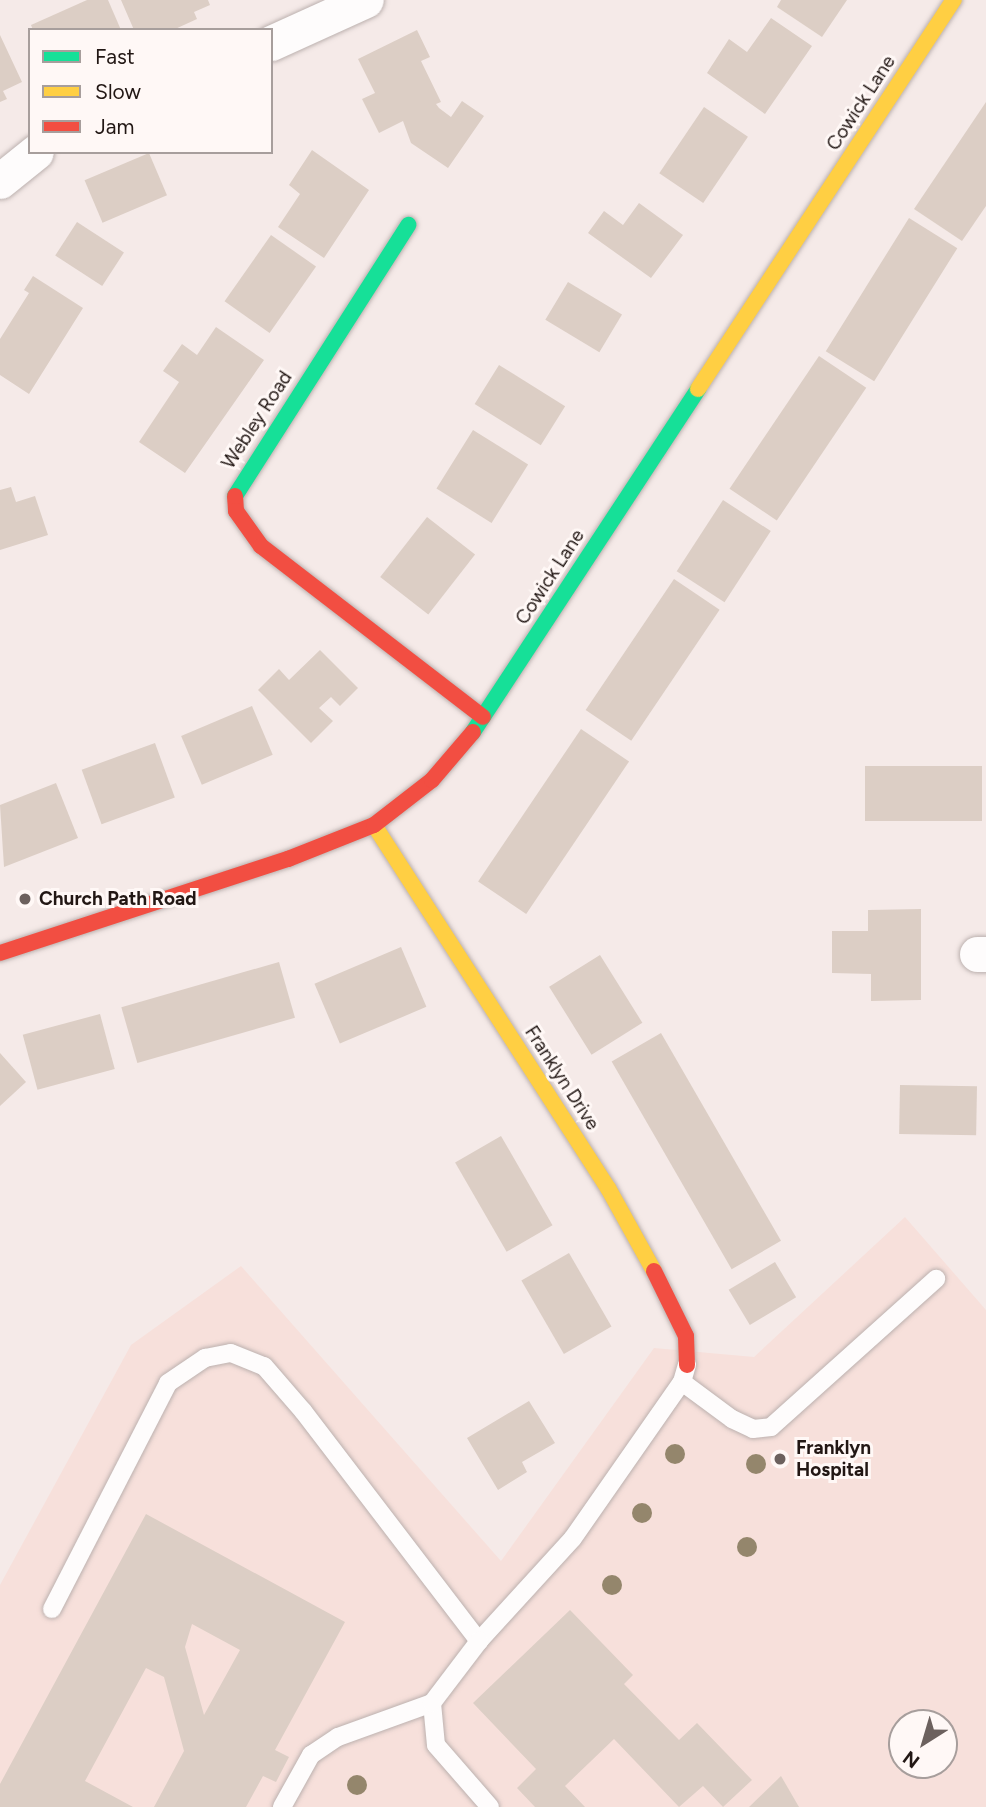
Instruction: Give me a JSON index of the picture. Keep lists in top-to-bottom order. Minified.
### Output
{"streets":{"street":["Cowick Lane","Webley Road","Franklyn Drive"]},"crossings":[["Cowick Lane","Webley Road"],["Cowick Lane","Franklyn Drive"]],"places":["Church Path Road","Franklyn Hospital"],"legend":["Fast","Slow","Jam"],"north":"bottom left"}
